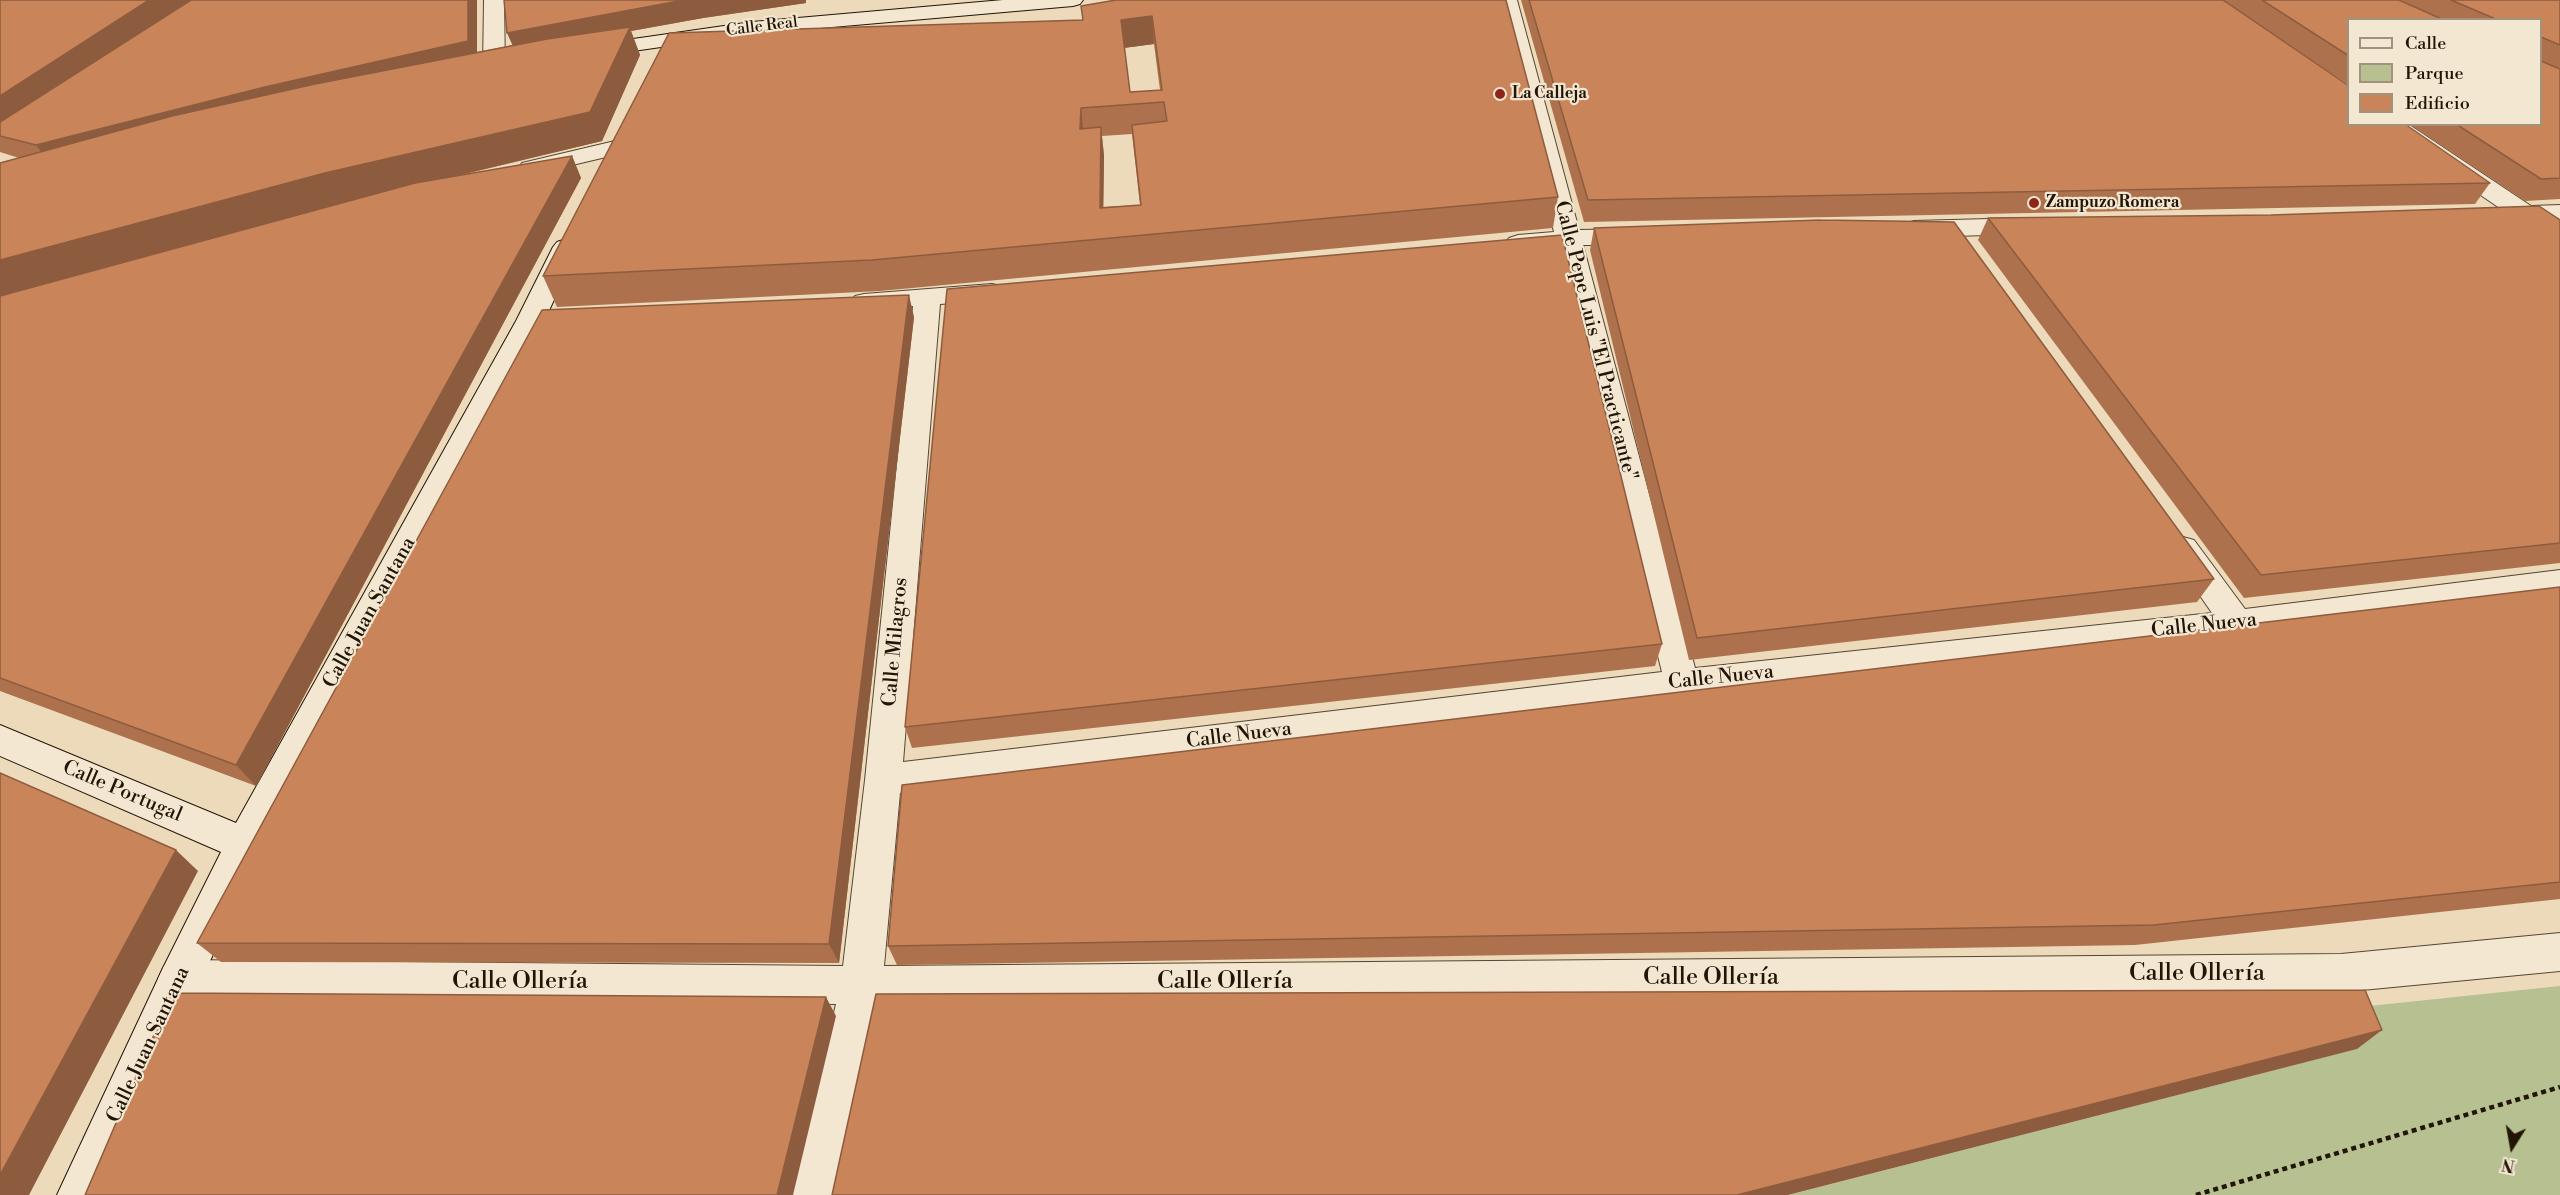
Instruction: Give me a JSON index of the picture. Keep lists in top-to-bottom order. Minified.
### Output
{"streets":{"street":["Calle Real","Calle Pepe Luis \"El Practicante\"","Calle Juan Santana","Calle Nueva","Calle Milagros","Calle Portugal","Calle Ollería"]},"crossings":[["Calle Pepe Luis \"El Practicante\"","Calle Nueva"],["Calle Juan Santana","Calle Portugal"],["Calle Juan Santana","Calle Ollería"],["Calle Nueva","Calle Milagros"],["Calle Milagros","Calle Ollería"]],"places":["La Calleja","Zampuzo Romera"],"legend":["Calle","Parque","Edificio"],"north":"bottom"}
